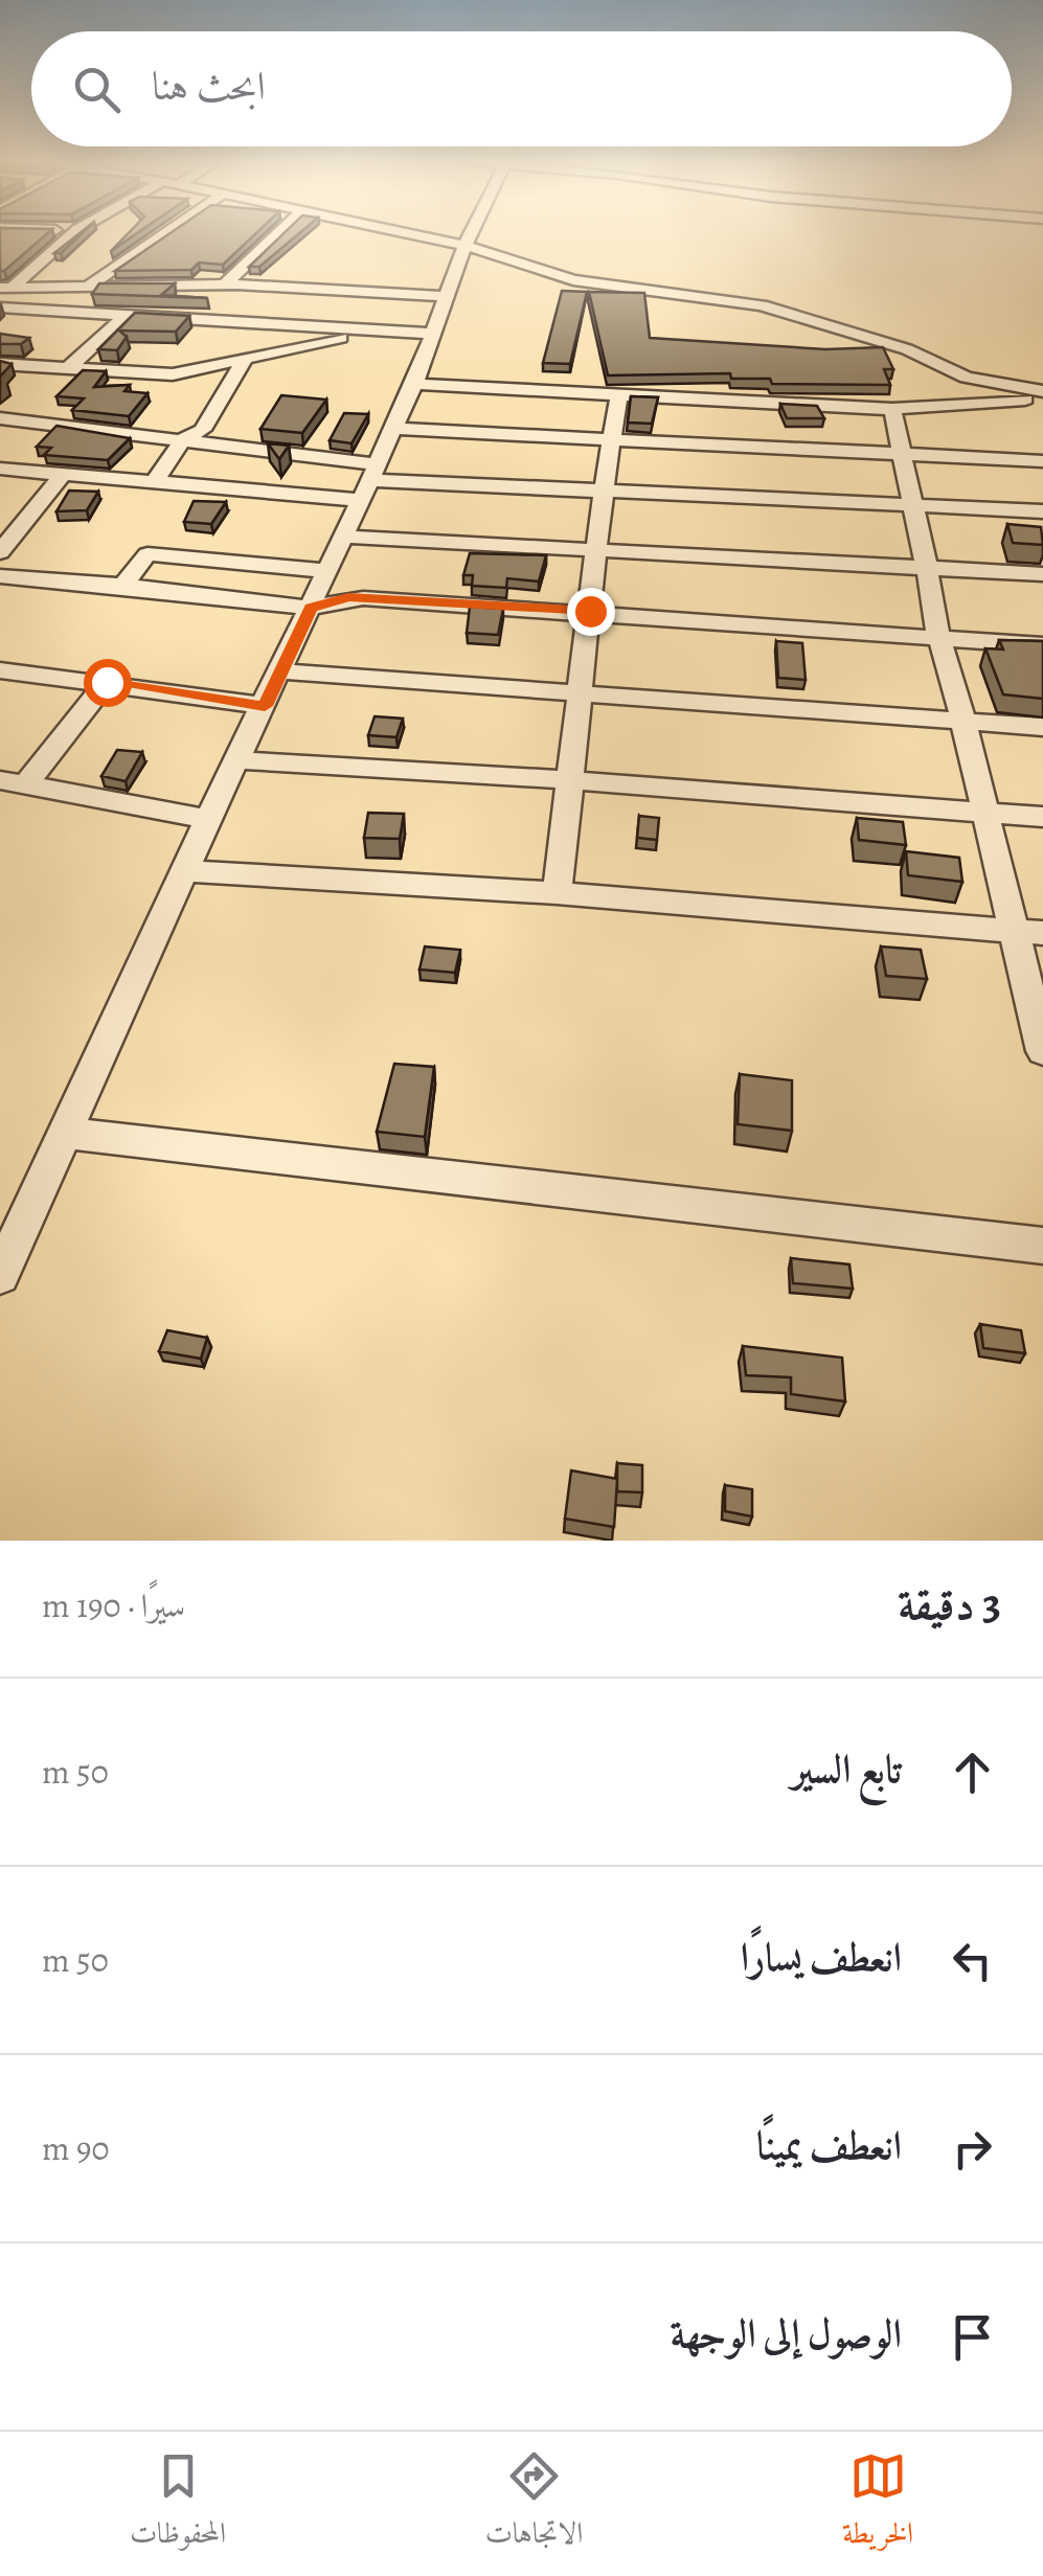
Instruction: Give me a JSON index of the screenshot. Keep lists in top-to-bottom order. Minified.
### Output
{"page":{"search":"ابحث هنا","heading":["3 دقيقة","سيرًا · 190 m"],"list":[["تابع السير","50 m"],["انعطف يسارًا","50 m"],["انعطف يمينًا","90 m"],"الوصول إلى الوجهة"],"nav":["الخريطة","الاتجاهات","المحفوظات"]}}
